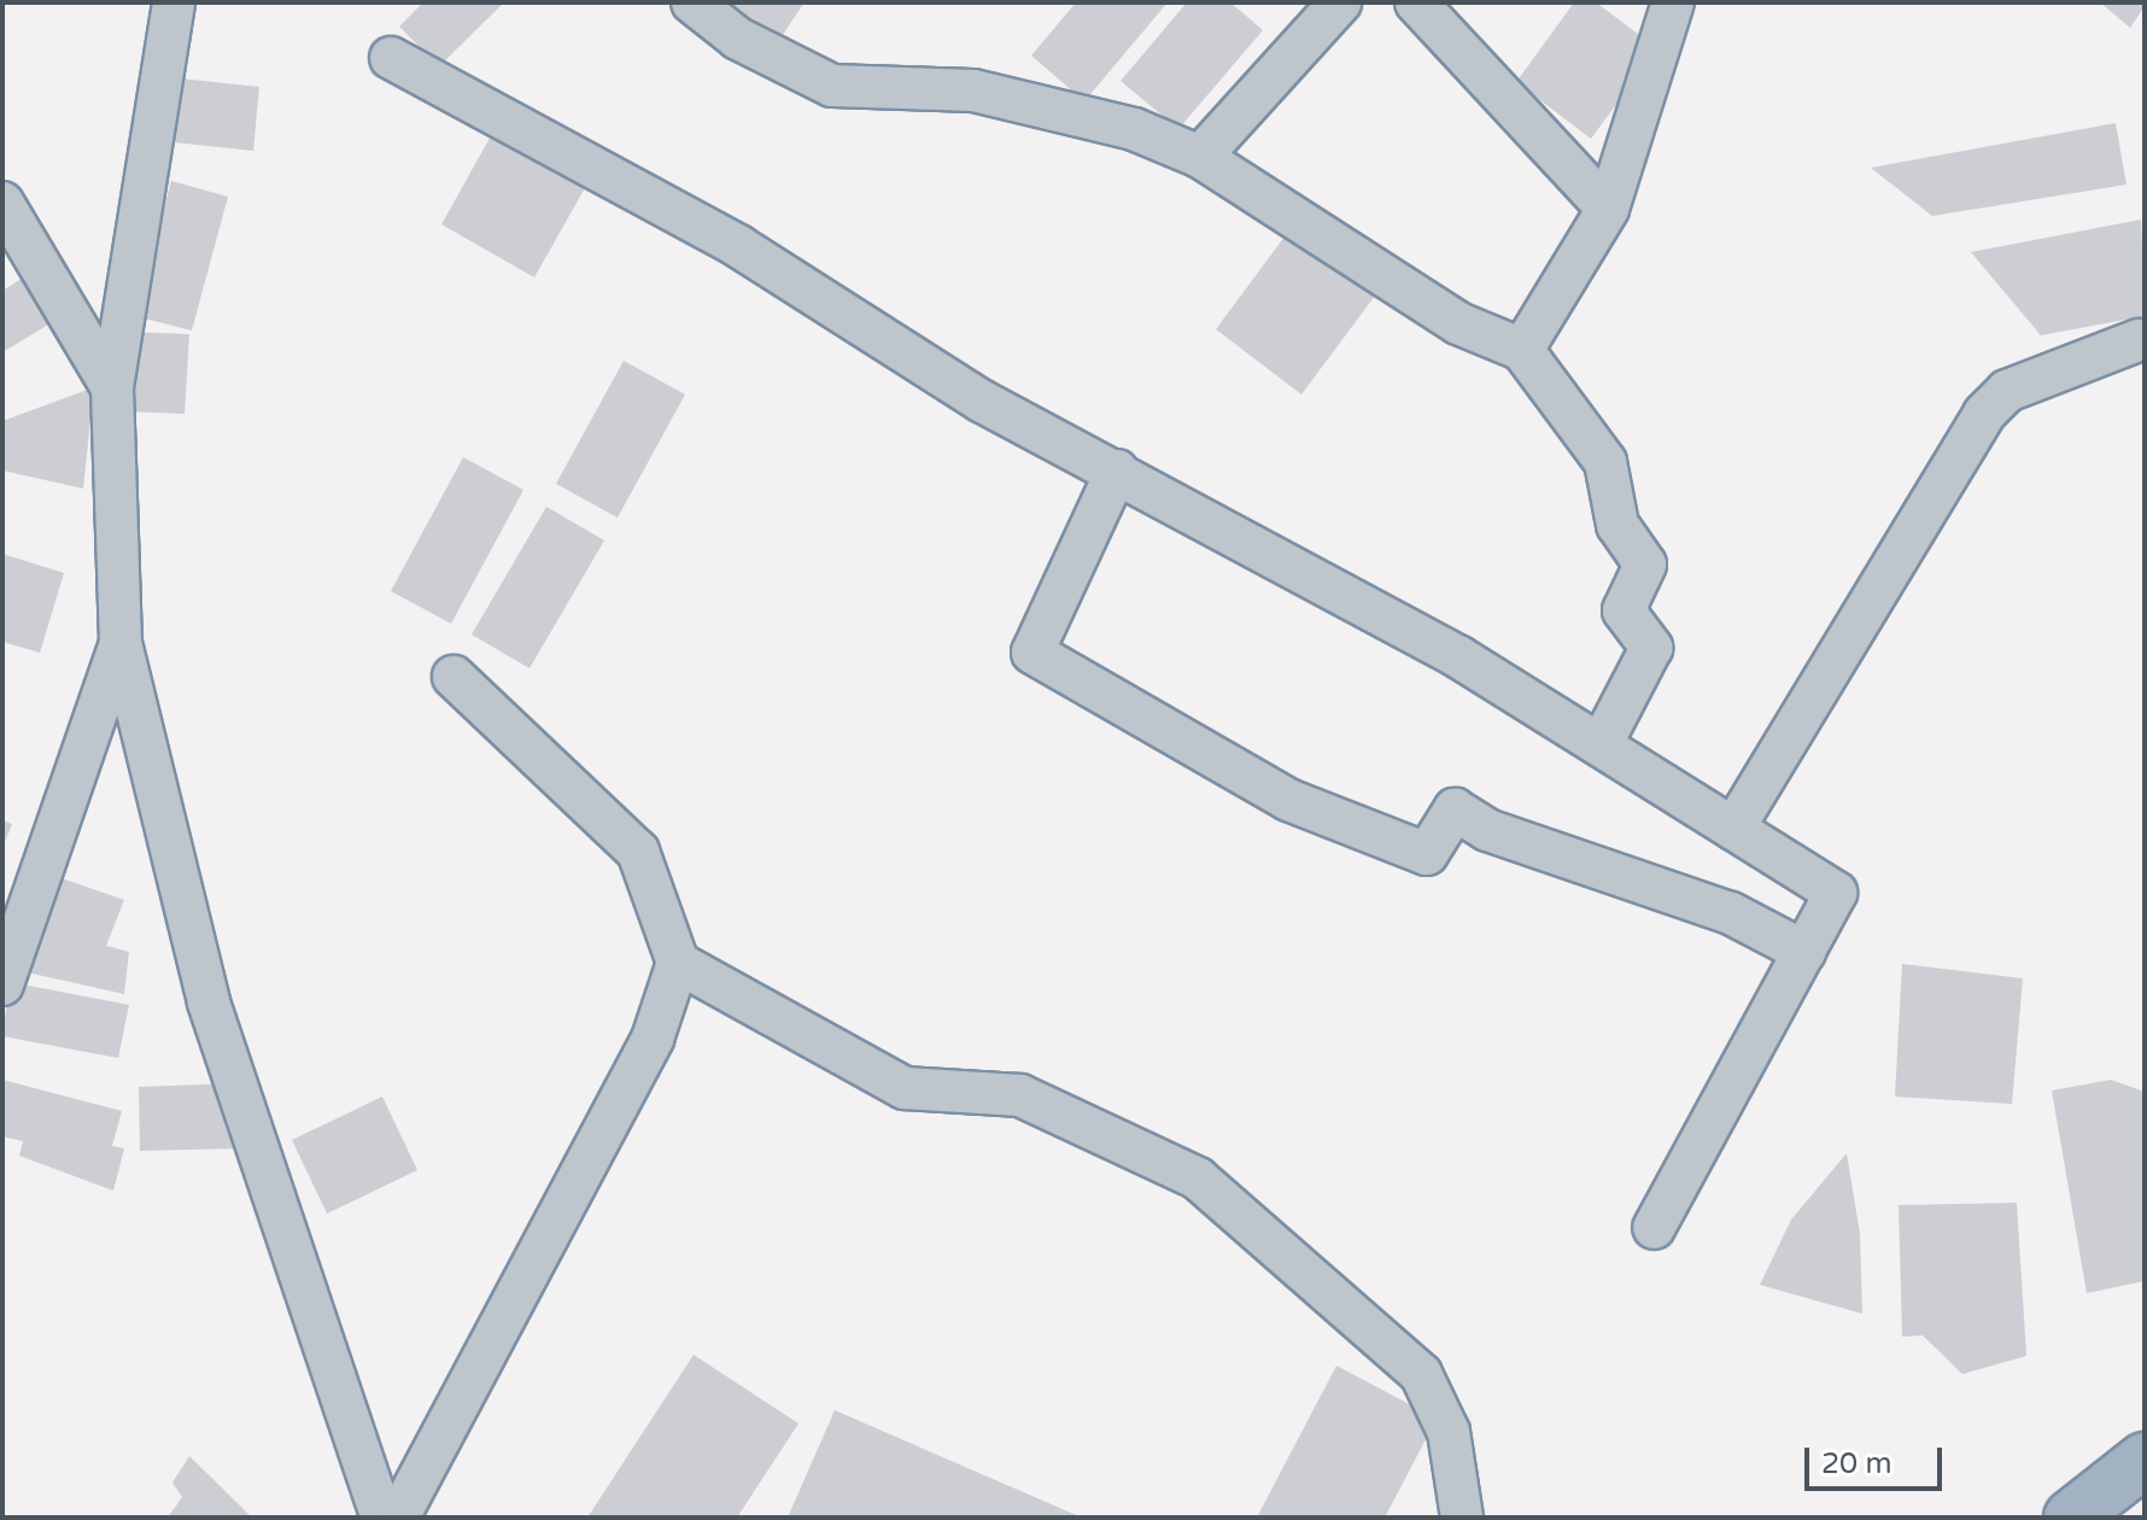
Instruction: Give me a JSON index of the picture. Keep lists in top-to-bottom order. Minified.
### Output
{"scale_bar":"20 m"}
